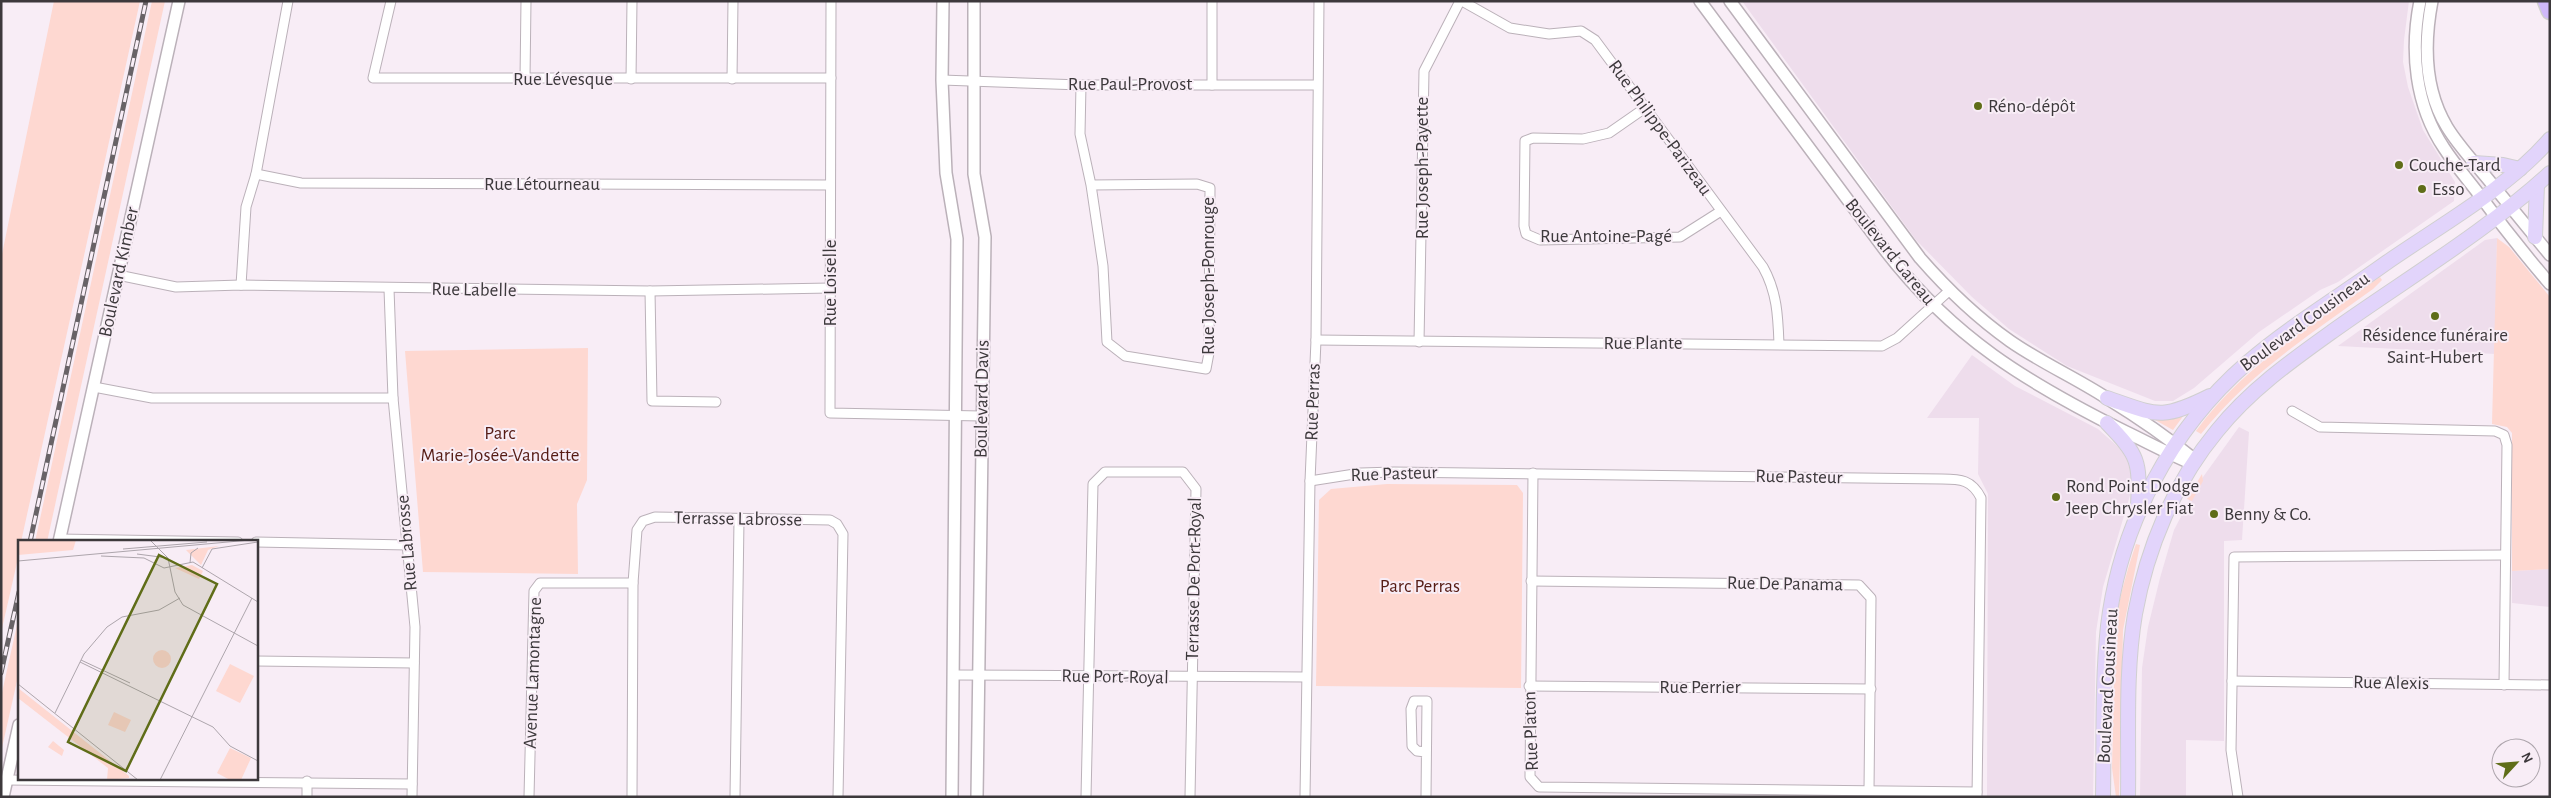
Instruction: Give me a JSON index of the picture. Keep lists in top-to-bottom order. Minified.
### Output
{"streets":{"main road":["Boulevard Cousineau"],"street":["Rue Lévesque","Rue Paul-Provost","Rue Philippe-Parizeau","Rue Joseph-Payette","Rue Létourneau","Rue Antoine-Pagé","Boulevard Gareau","Boulevard Kimber","Rue Joseph-Ponrouge","Rue Loiselle","Rue Labelle","Rue Plante","Boulevard Davis","Rue Perras","Rue Pasteur","Terrasse Labrosse","Rue Labrosse","Terrasse De Port-Royal","Rue De Panama","Avenue Lamontagne","Rue Port-Royal","Rue Alexis","Rue Perrier","Rue Platon"]},"crossings":[["Rue Lévesque","Rue Loiselle"],["Rue Paul-Provost","Rue Joseph-Ponrouge"],["Rue Paul-Provost","Boulevard Davis"],["Rue Paul-Provost","Rue Perras"],["Rue Philippe-Parizeau","Rue Joseph-Payette"],["Rue Philippe-Parizeau","Rue Antoine-Pagé"],["Rue Philippe-Parizeau","Rue Plante"],["Rue Joseph-Payette","Rue Plante"],["Rue Létourneau","Rue Loiselle"],["Boulevard Gareau","Boulevard Cousineau"],["Boulevard Gareau","Rue Plante"],["Boulevard Kimber","Rue Labelle"],["Rue Loiselle","Rue Labelle"],["Rue Loiselle","Boulevard Davis"],["Rue Labelle","Rue Labrosse"],["Rue Plante","Rue Perras"],["Boulevard Davis","Rue Port-Royal"],["Rue Perras","Rue Pasteur"],["Rue Perras","Rue Port-Royal"],["Rue Pasteur","Rue Platon"],["Terrasse Labrosse","Avenue Lamontagne"],["Terrasse De Port-Royal","Rue Port-Royal"],["Rue De Panama","Rue Perrier"],["Rue De Panama","Rue Platon"],["Rue Perrier","Rue Platon"]],"parks":["Parc Marie-Josée-Vandette","Parc Perras"],"places":["Réno-dépôt","Couche-Tard","Esso","Résidence funéraire Saint-Hubert","Rond Point Dodge Jeep Chrysler Fiat","Benny & Co."],"north":"top right"}
